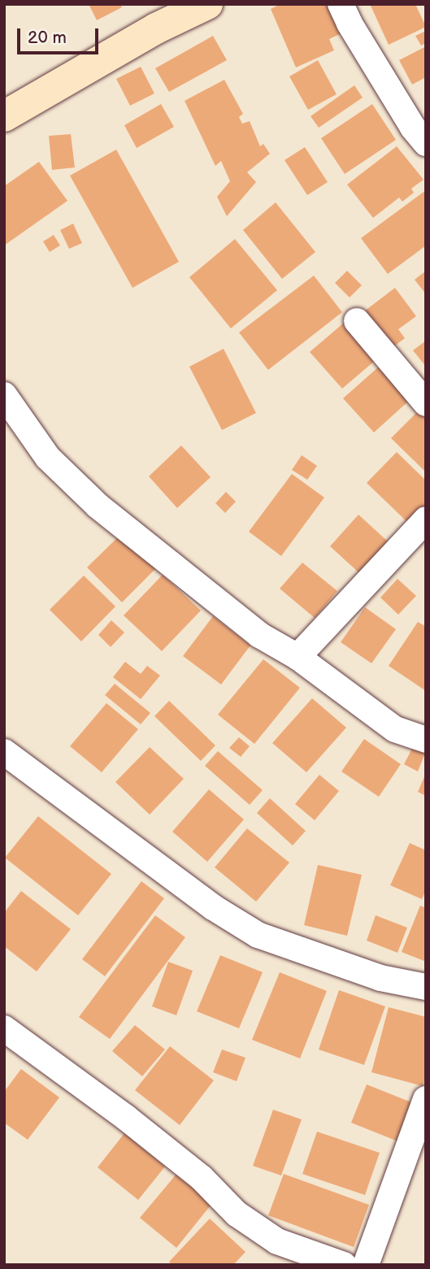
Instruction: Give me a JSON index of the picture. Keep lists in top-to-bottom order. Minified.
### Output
{"scale_bar":"20 m"}
